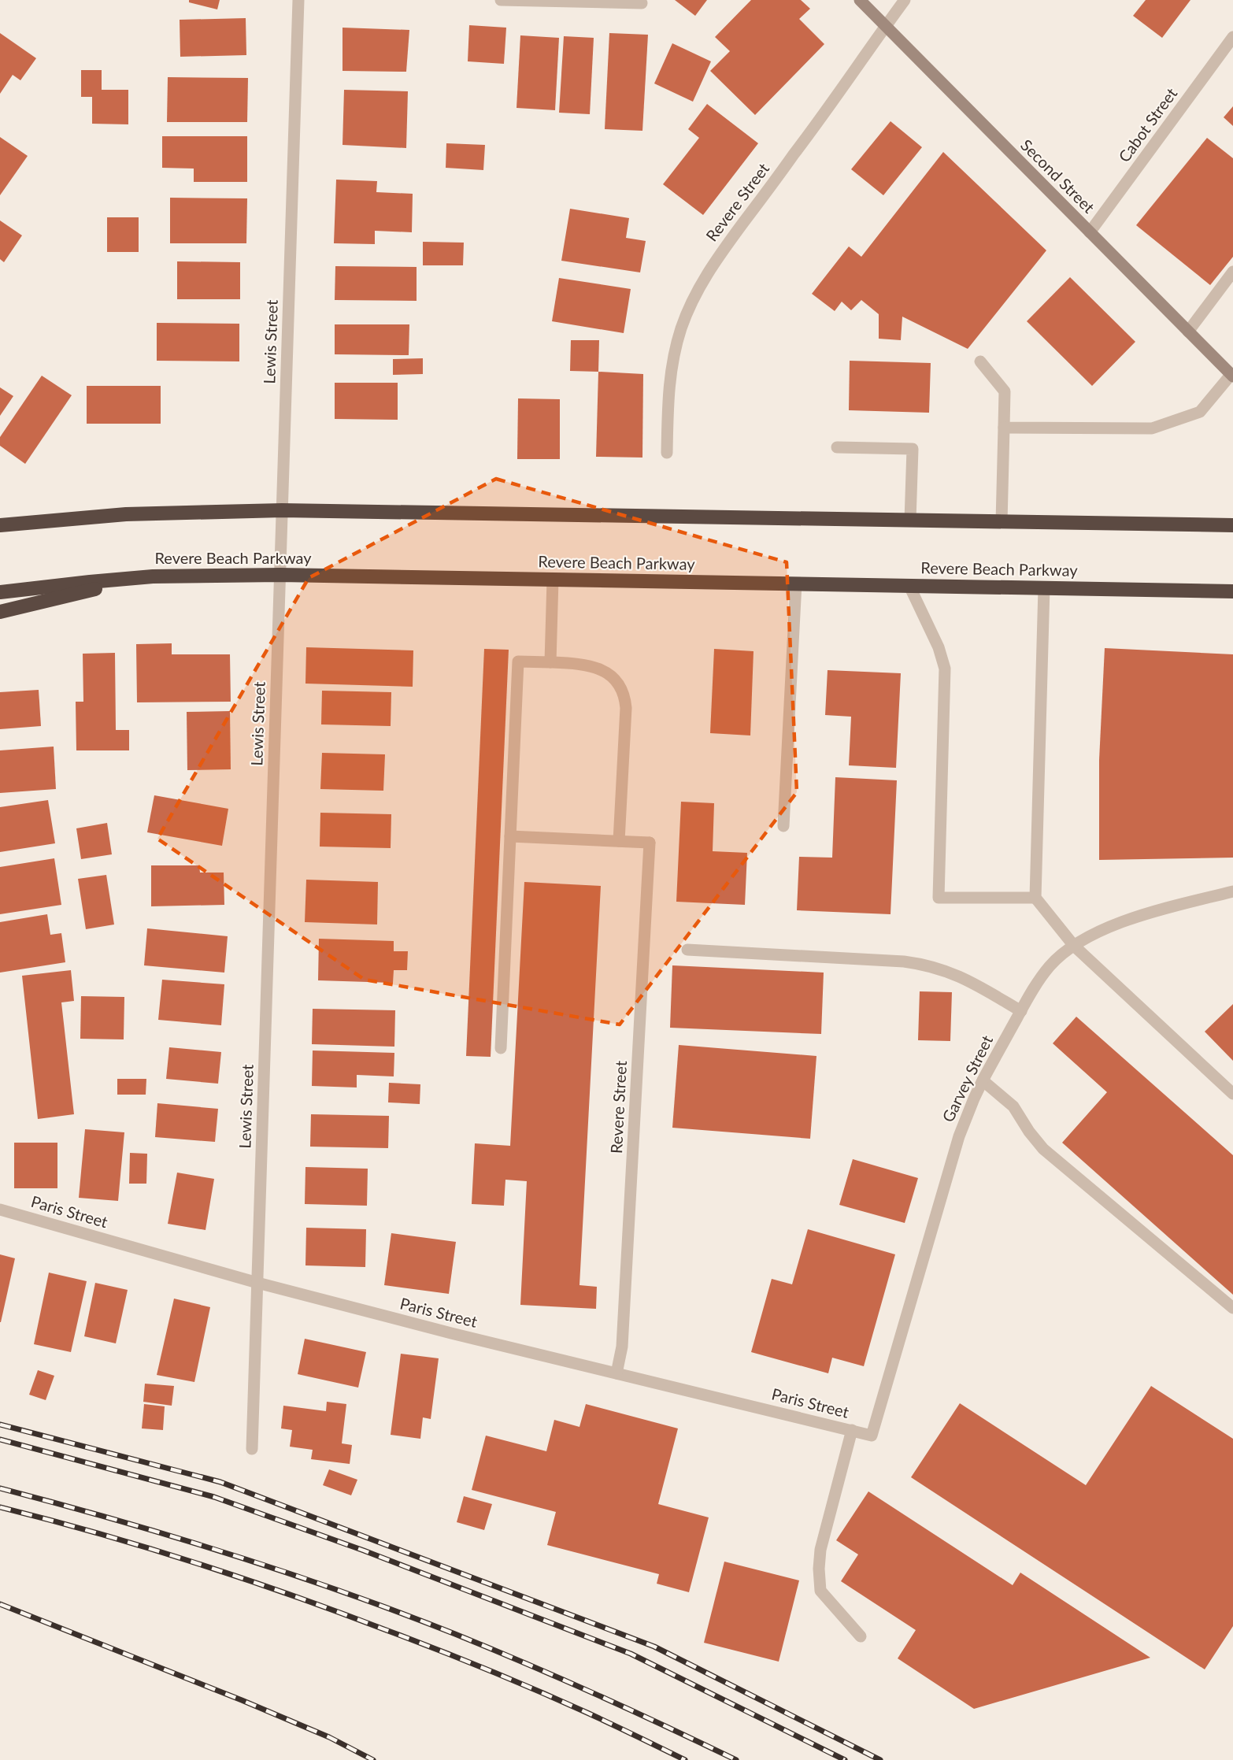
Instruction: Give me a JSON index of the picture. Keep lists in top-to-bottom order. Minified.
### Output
{"streets":{"highway":["Revere Beach Parkway"],"main road":["Second Street"],"street":["Cabot Street","Revere Street","Lewis Street","Garvey Street","Paris Street"]},"crossings":[["Cabot Street","Second Street"],["Second Street","Revere Street"],["Revere Street","Paris Street"],["Lewis Street","Revere Beach Parkway"],["Lewis Street","Paris Street"],["Garvey Street","Paris Street"]]}
